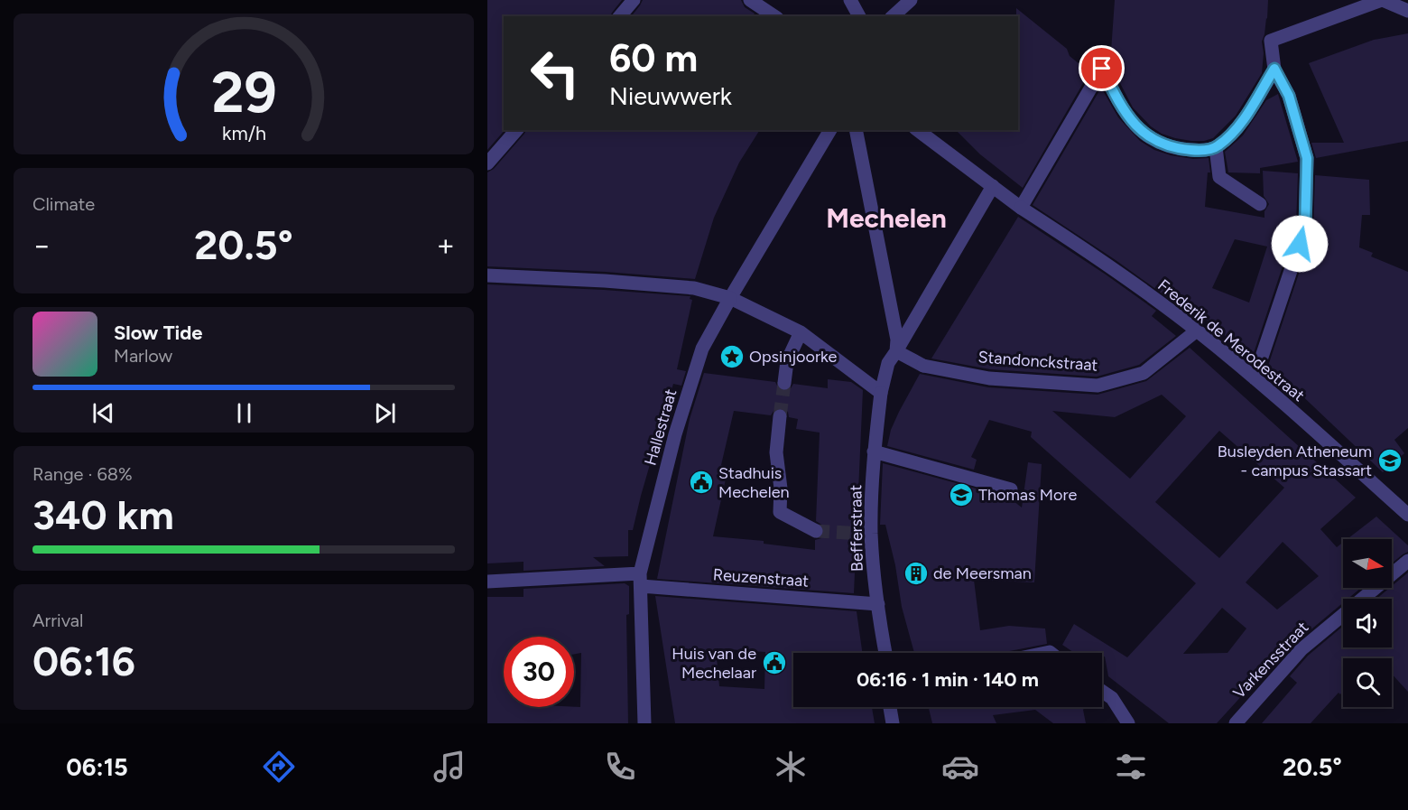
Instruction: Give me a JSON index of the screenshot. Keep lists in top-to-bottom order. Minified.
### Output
{"streets":{"street":["Frederik de Merodestraat","Standonckstraat","Hallestraat","Befferstraat","Reuzenstraat","Varkensstraat"]},"crossings":[["Frederik de Merodestraat","Standonckstraat"],["Frederik de Merodestraat","Befferstraat"],["Standonckstraat","Befferstraat"],["Hallestraat","Reuzenstraat"],["Befferstraat","Reuzenstraat"]],"districts":["Mechelen"],"places":{"place":["Opsinjoorke"],"school or university":["Busleyden Atheneum - campus Stassart","Thomas More"],"public building":["Stadhuis Mechelen","Huis van de Mechelaar"],"building":["de Meersman"]},"north":"right","page":{"turn":["60 m","Nieuwwerk"],"tile":["Climate",["Range · 68%","340 km"],["Arrival","06:16"]],"heat":["−","20.5°","+"],"song":["Slow Tide","Marlow"],"limit":"30","trip":"06:16 · 1 min · 140 m","tabs":["06:15","20.5°"],"gauge":["29","km/h"]}}
